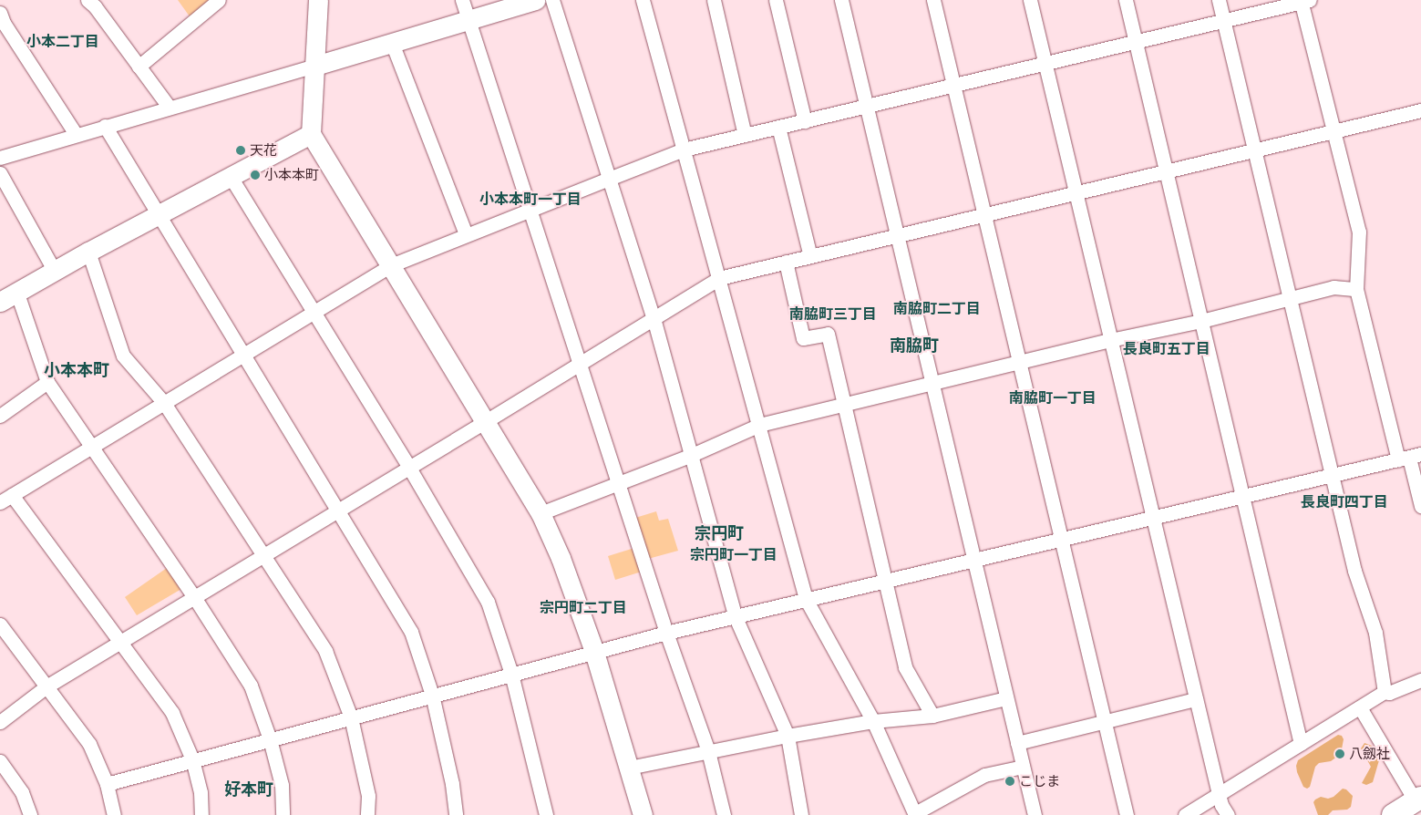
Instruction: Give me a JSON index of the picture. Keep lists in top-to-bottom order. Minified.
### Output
{"districts":["小本二丁目","小本本町一丁目","南脇町二丁目","南脇町三丁目","南脇町","長良町五丁目","小本本町","南脇町一丁目","長良町四丁目","宗円町","宗円町一丁目","宗円町二丁目","好本町"],"places":["天花","小本本町","八劔社","こじま"]}
